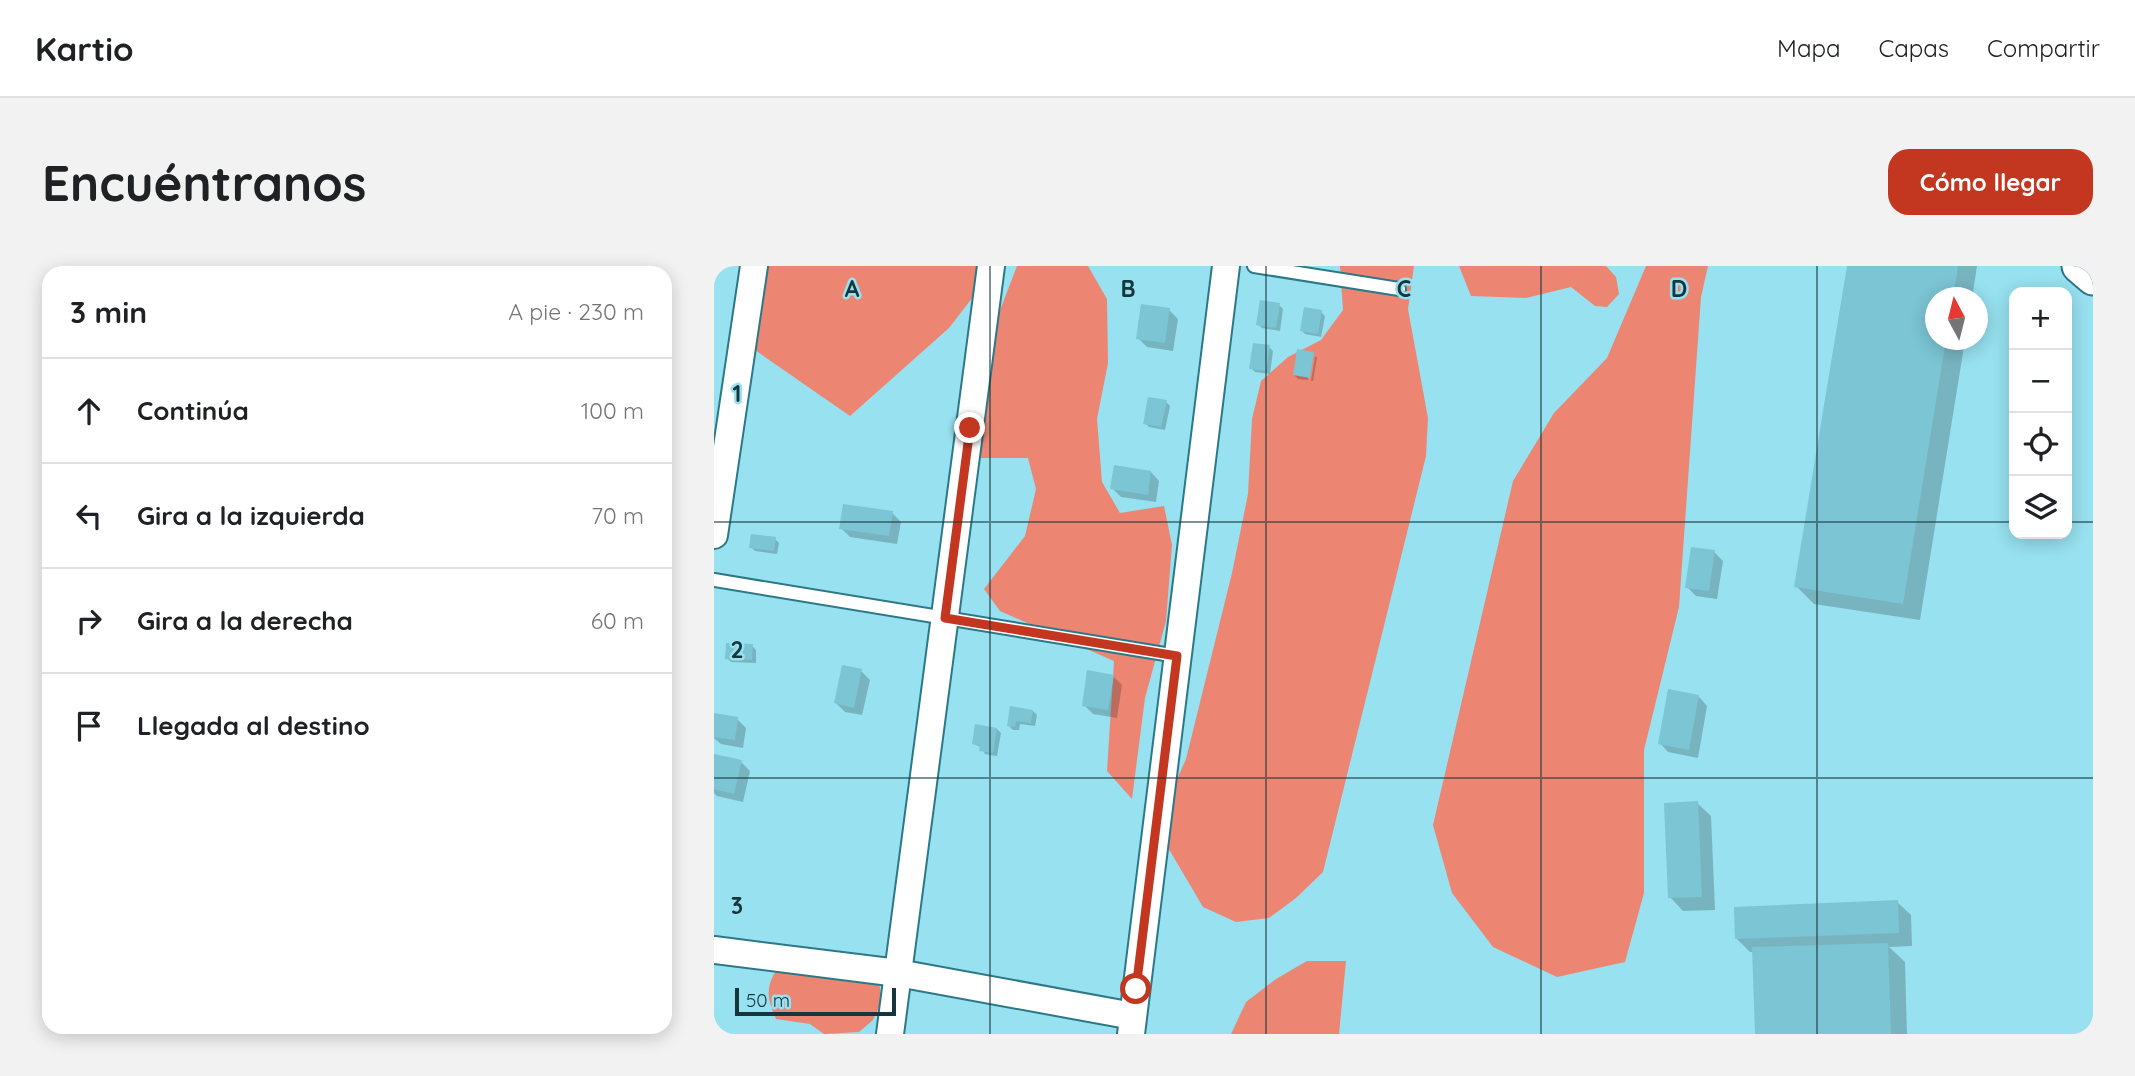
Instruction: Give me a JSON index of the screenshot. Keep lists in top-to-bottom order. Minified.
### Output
{"scale_bar":"50 m","north":"top","page":{"header":"Kartio","nav":["Mapa","Capas","Compartir"],"buttons":"Cómo llegar","title":"Encuéntranos","heading":["3 min","A pie · 230 m"],"map_buttons":["+","−"],"list":[["Continúa","100 m"],["Gira a la izquierda","70 m"],["Gira a la derecha","60 m"],"Llegada al destino"],"scale":"50 m"},"grid":{"columns":["A","B","C","D"],"rows":["1","2","3"]}}
